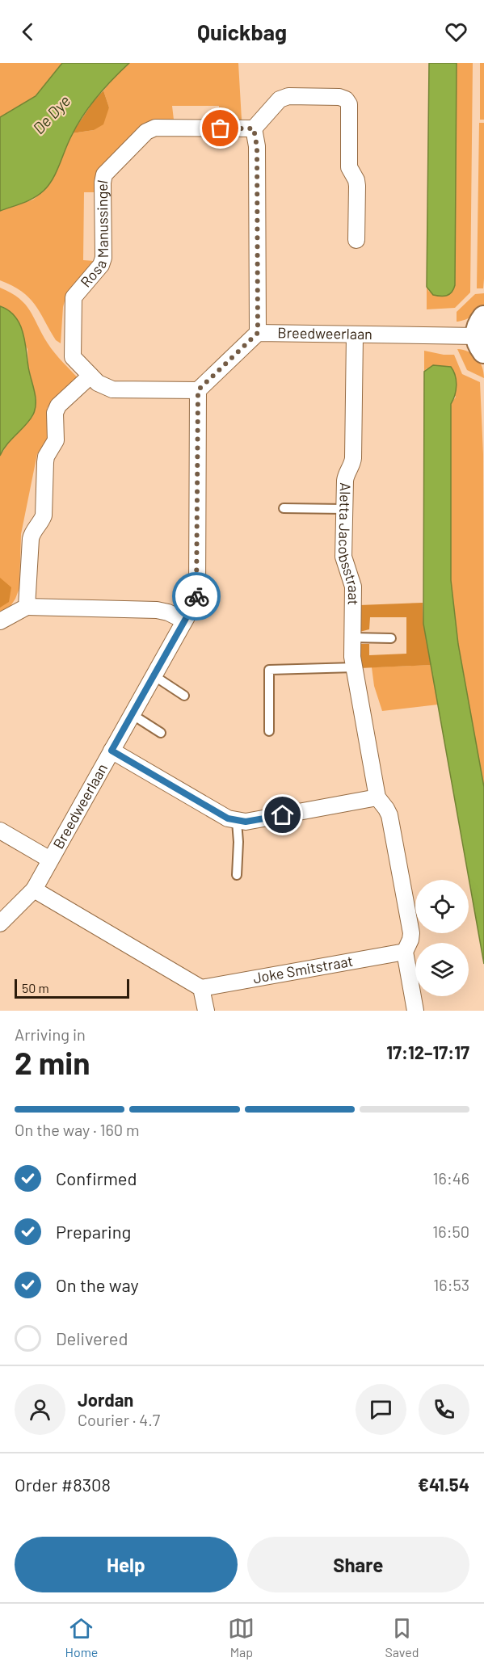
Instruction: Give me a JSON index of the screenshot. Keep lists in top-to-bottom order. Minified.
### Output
{"streets":{"street":["Rosa Manussingel","Breedweerlaan","Aletta Jacobsstraat","Joke Smitstraat"]},"crossings":[["Breedweerlaan","Aletta Jacobsstraat"],["Aletta Jacobsstraat","Joke Smitstraat"]],"water":["De Dye"],"scale_bar":"50 m","page":{"header":"Quickbag","scale":"50 m","heading":["2 min","Arriving in","17:12–17:17"],"panel":["Jordan","Courier · 4.7","Order #8308","€41.54"],"bar":"On the way · 160 m","list":[["Confirmed","16:46"],["Preparing","16:50"],["On the way","16:53"],"Delivered"],"buttons":["Help","Share"],"tabs":["Home","Map","Saved"]}}
